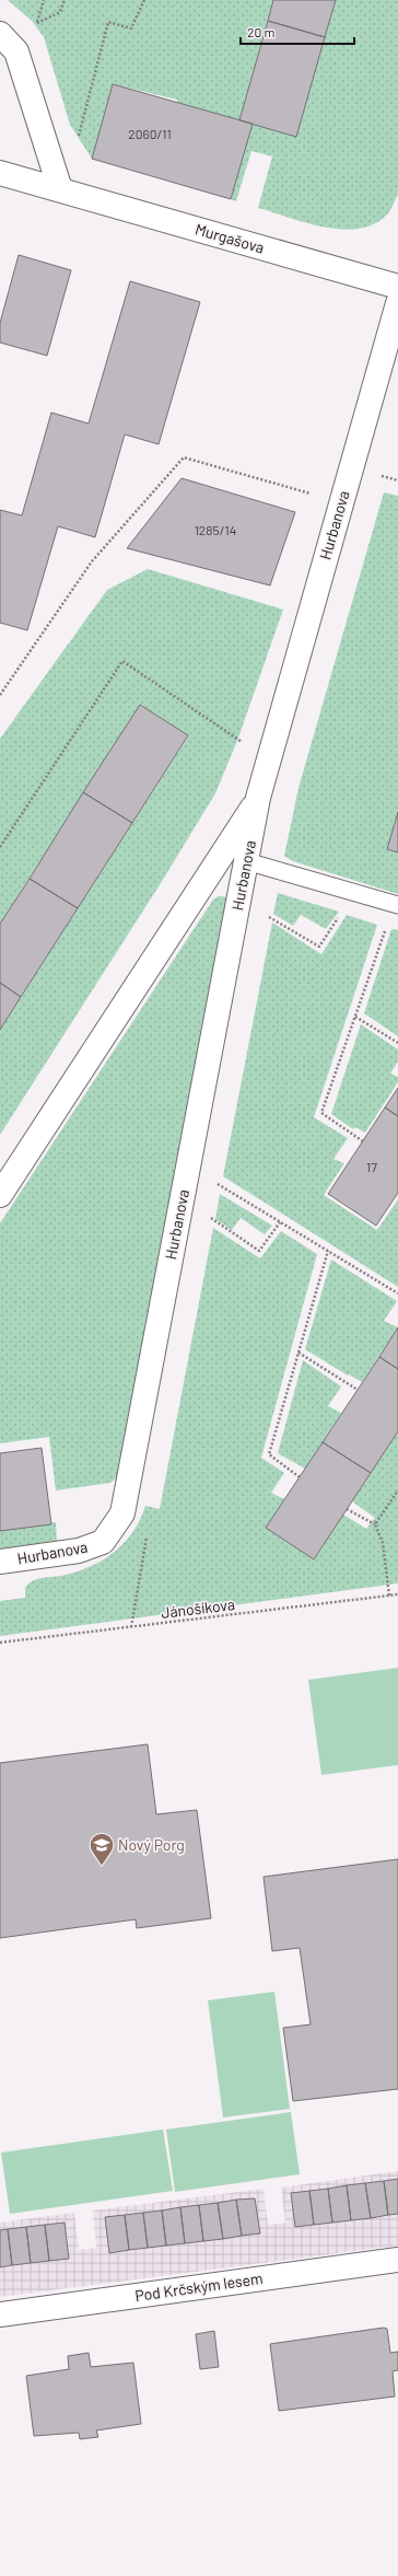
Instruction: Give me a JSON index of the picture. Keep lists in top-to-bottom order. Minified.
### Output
{"streets":{"street":["Murgašova","Hurbanova","Pod Krčským lesem"],"path":["Jánošíkova"]},"places":{"school or university":["Nový Porg"]},"house_numbers":["2060/11","1285/14","17"],"scale_bar":"20 m"}
